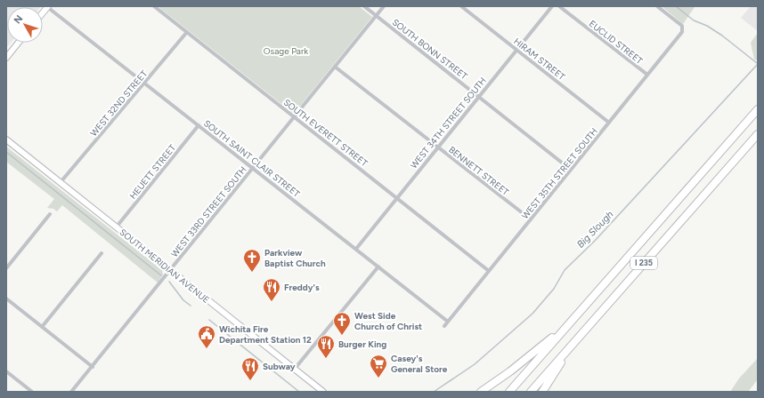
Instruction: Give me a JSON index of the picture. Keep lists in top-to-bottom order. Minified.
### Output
{"streets":{"highway":["I 235"],"main road":["SOUTH MERIDIAN AVENUE"],"street":["EUCLID STREET","SOUTH BONN STREET","HIRAM STREET","WEST 32ND STREET","WEST 34TH STREET SOUTH","SOUTH EVERETT STREET","SOUTH SAINT CLAIR STREET","BENNETT STREET","HEUETT STREET","WEST 35TH STREET SOUTH","WEST 33RD STREET SOUTH"]},"crossings":[["EUCLID STREET","WEST 35TH STREET SOUTH"],["SOUTH BONN STREET","WEST 34TH STREET SOUTH"],["SOUTH BONN STREET","WEST 35TH STREET SOUTH"],["SOUTH BONN STREET","WEST 33RD STREET SOUTH"],["HIRAM STREET","WEST 34TH STREET SOUTH"],["HIRAM STREET","WEST 35TH STREET SOUTH"],["WEST 32ND STREET","SOUTH EVERETT STREET"],["WEST 32ND STREET","SOUTH SAINT CLAIR STREET"],["WEST 32ND STREET","SOUTH MERIDIAN AVENUE"],["WEST 34TH STREET SOUTH","SOUTH EVERETT STREET"],["WEST 34TH STREET SOUTH","SOUTH SAINT CLAIR STREET"],["WEST 34TH STREET SOUTH","BENNETT STREET"],["SOUTH EVERETT STREET","WEST 35TH STREET SOUTH"],["SOUTH EVERETT STREET","WEST 33RD STREET SOUTH"],["SOUTH SAINT CLAIR STREET","HEUETT STREET"],["SOUTH SAINT CLAIR STREET","WEST 35TH STREET SOUTH"],["SOUTH SAINT CLAIR STREET","WEST 33RD STREET SOUTH"],["BENNETT STREET","WEST 35TH STREET SOUTH"],["BENNETT STREET","WEST 33RD STREET SOUTH"],["HEUETT STREET","SOUTH MERIDIAN AVENUE"],["WEST 33RD STREET SOUTH","SOUTH MERIDIAN AVENUE"]],"water":["Big Slough"],"parks":["Osage Park"],"places":{"church":["Parkview Baptist Church","West Side Church of Christ"],"restaurant":["Freddy's","Burger King","Subway"],"public building":["Wichita Fire Department Station 12"],"supermarket":["Casey's General Store"]},"north":"top left"}
